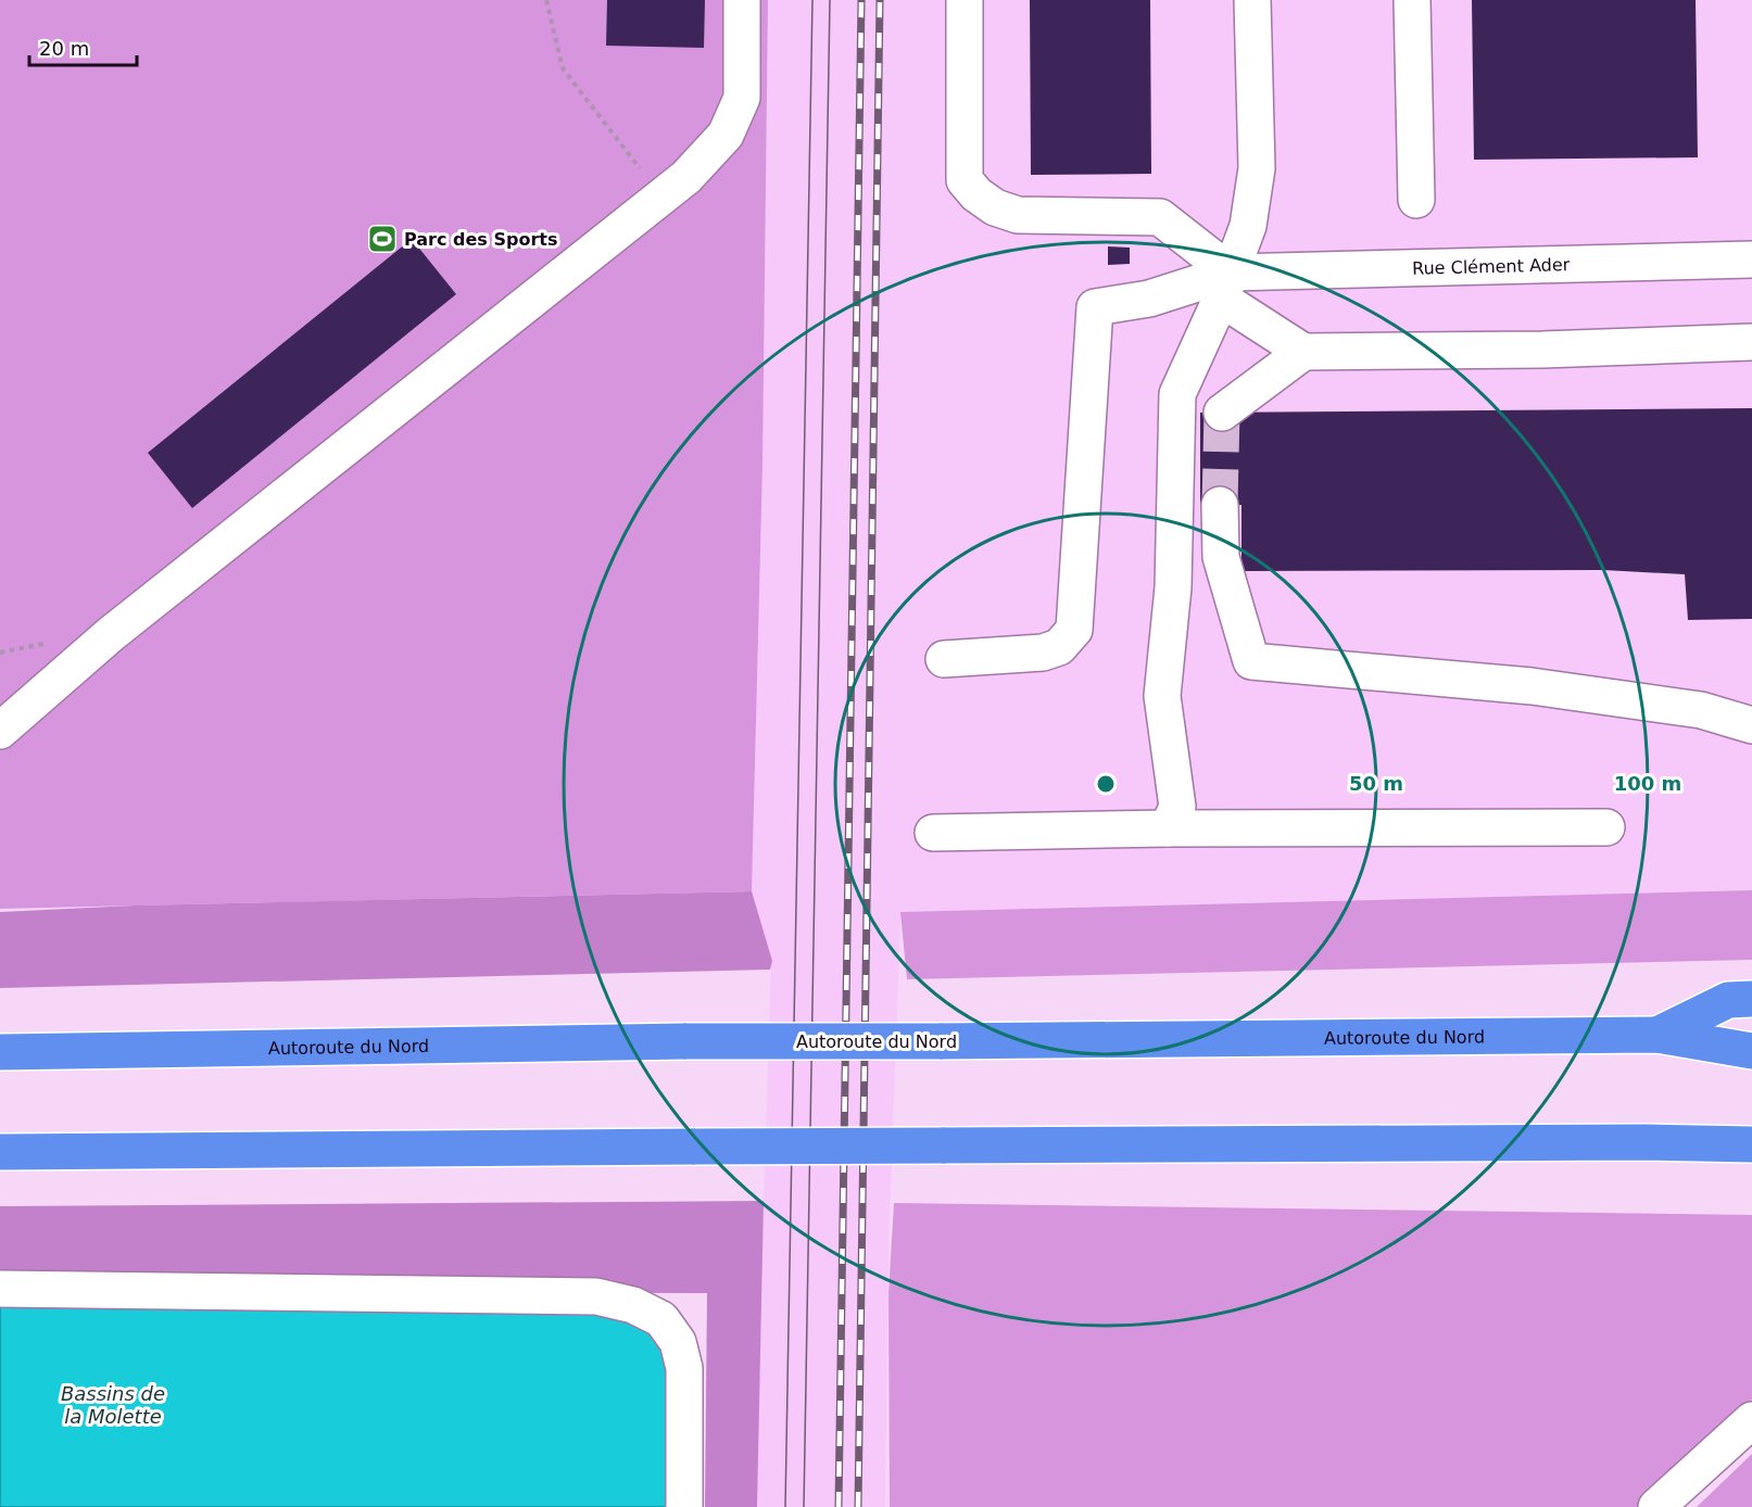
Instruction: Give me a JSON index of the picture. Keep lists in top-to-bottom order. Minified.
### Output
{"streets":{"highway":["Autoroute du Nord"],"street":["Rue Clément Ader"]},"water":["Bassins de la Molette"],"places":{"sports":["Parc des Sports"]},"scale_bar":"20 m","rings":["50 m","100 m"]}
